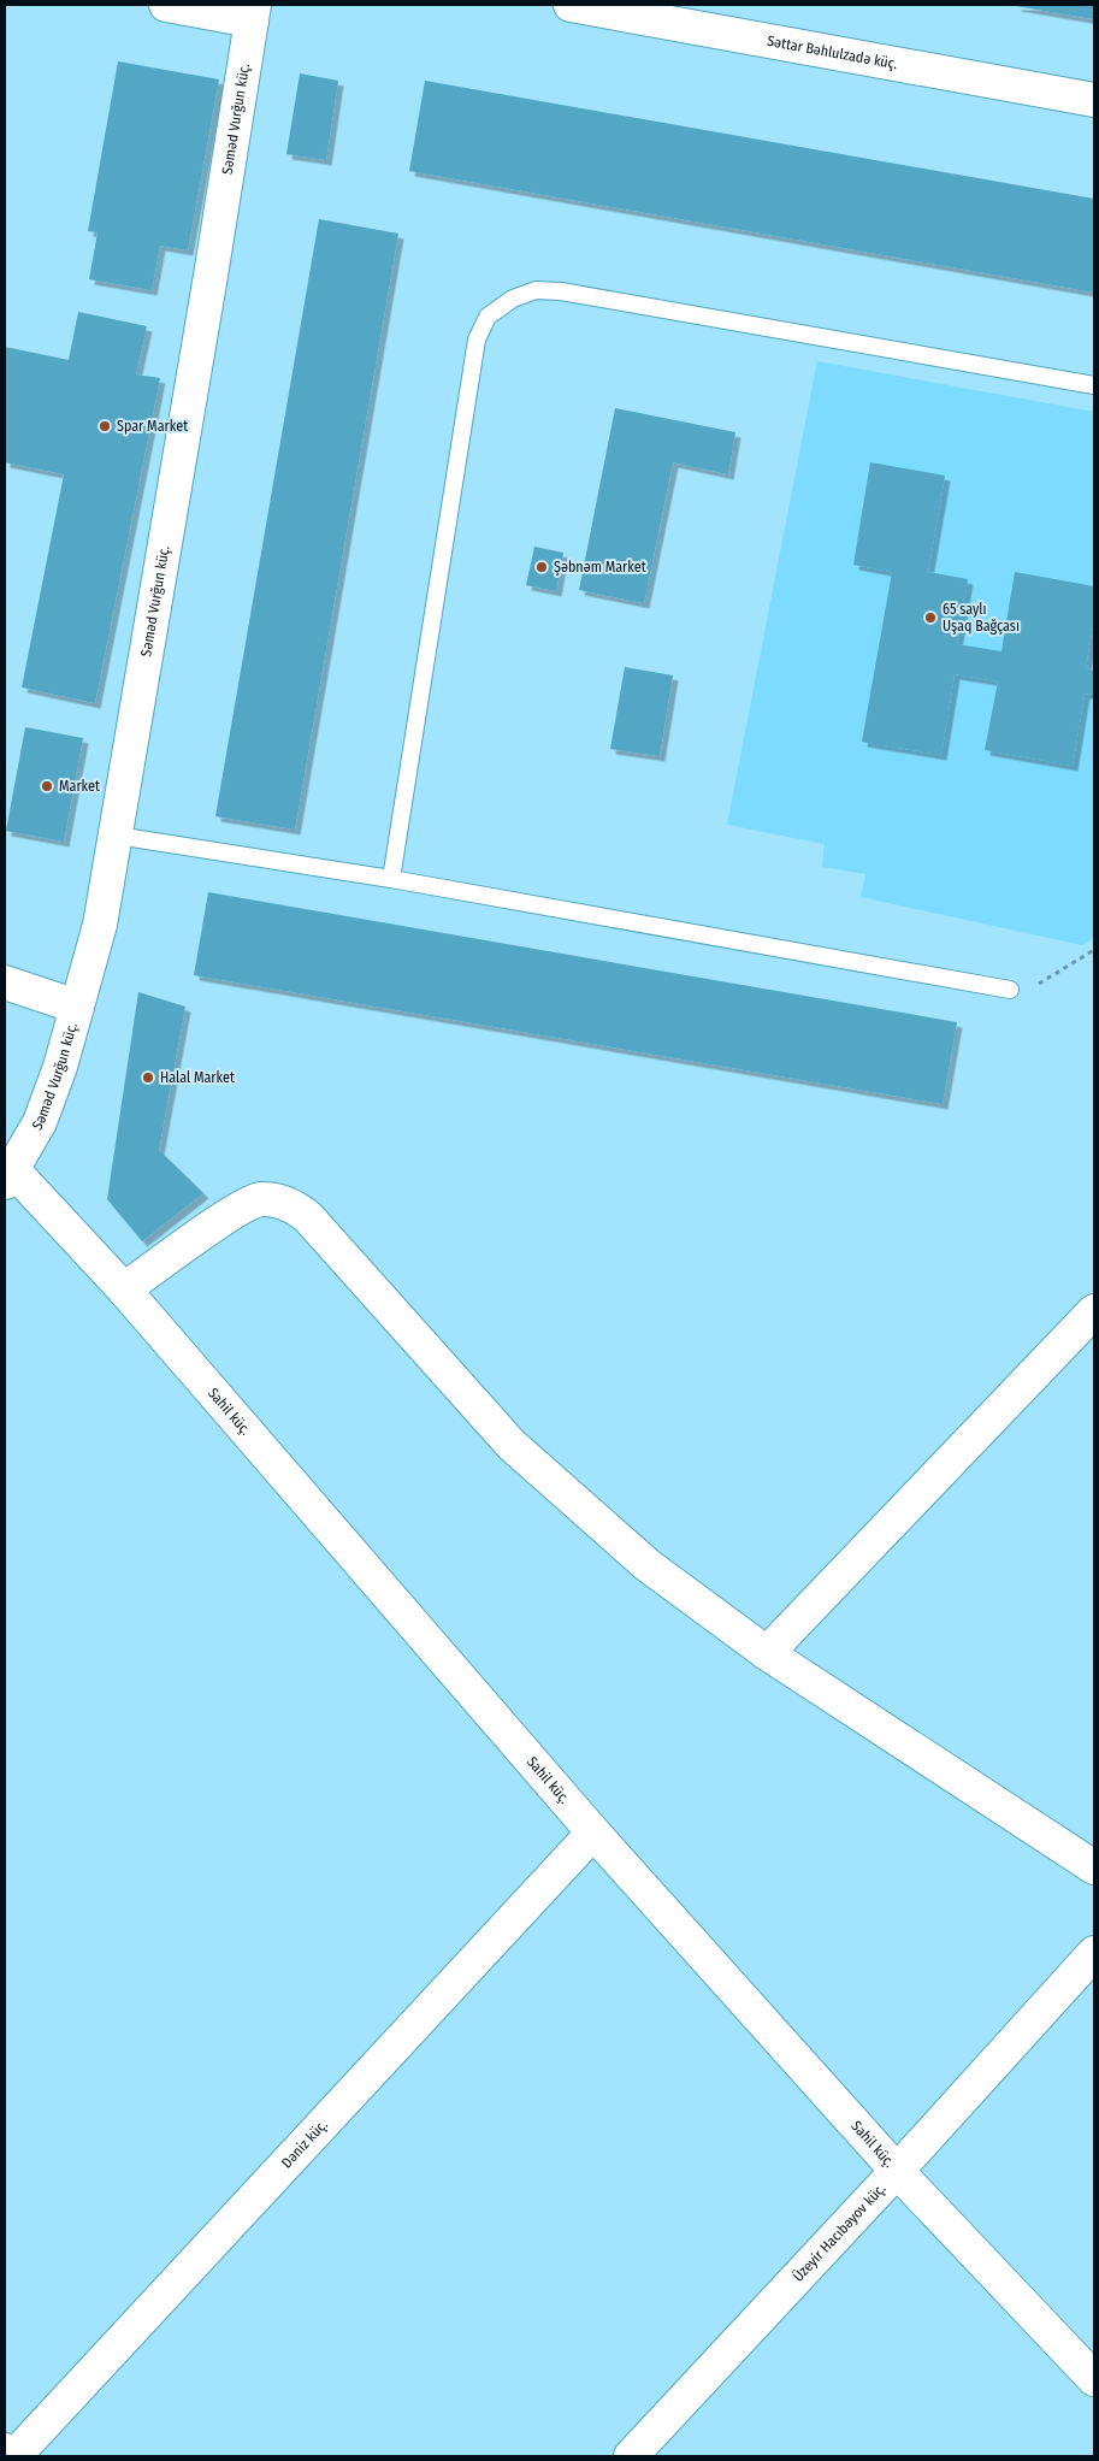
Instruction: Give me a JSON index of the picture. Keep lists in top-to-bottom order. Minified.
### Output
{"streets":{"street":["Səttar Bəhlulzadə küç.","Səməd Vurğun küç.","Sahil küç.","Dәniz küç.","Üzeyir Hacıbəyov küç."]},"crossings":[["Səməd Vurğun küç.","Sahil küç."],["Sahil küç.","Dәniz küç."],["Sahil küç.","Üzeyir Hacıbəyov küç."]],"places":["Spar Market","Şəbnəm Market","65 saylı Uşaq Bağçası","Market","Halal Market"]}
